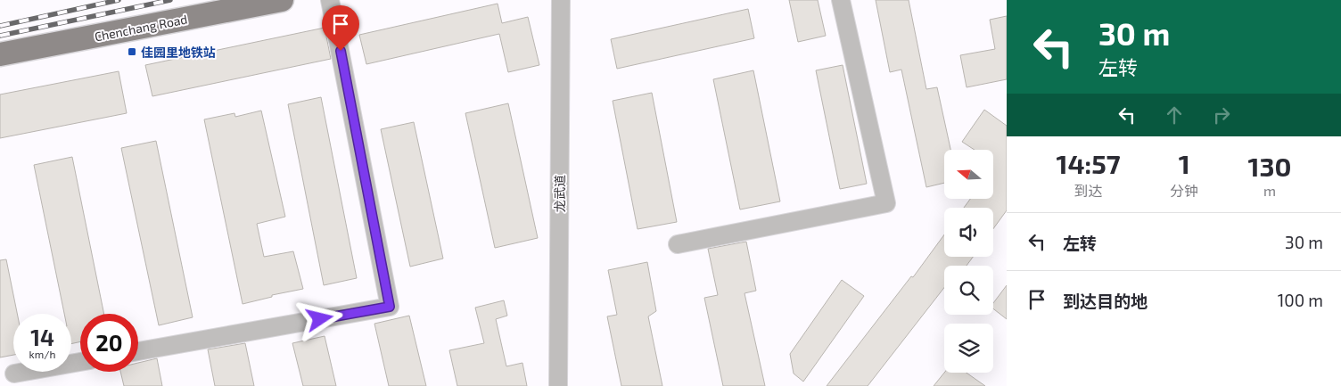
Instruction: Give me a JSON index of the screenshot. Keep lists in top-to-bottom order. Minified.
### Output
{"streets":{"main road":["Chenchang Road"],"street":["龙武道"]},"places":{"transit":["佳园里地铁站"]},"north":"left","page":{"turn":["30 m","左转"],"eta":["14:57","到达","1","分钟","130","m"],"list":[{"name":"左转","value":"30 m"},{"name":"到达目的地","value":"100 m"}],"speed":"14 km/h","limit":"20"}}
